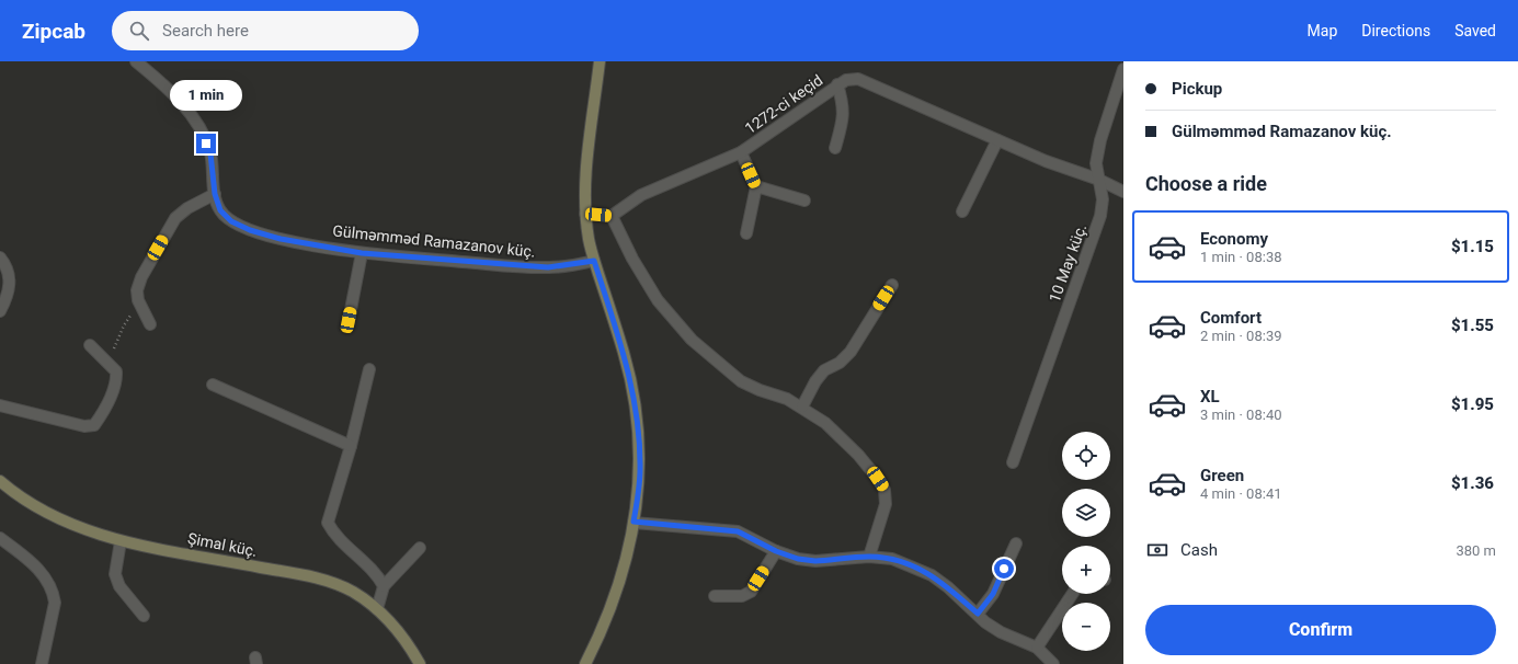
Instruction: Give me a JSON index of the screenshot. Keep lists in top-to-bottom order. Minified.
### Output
{"streets":{"main road":["Şimal küç."],"street":["1272-ci keçid","Gülməmməd Ramazanov küç.","10 May küç."]},"crossings":[["1272-ci keçid","10 May küç."]],"page":{"header":"Zipcab","search":"Search here","nav":["Map","Directions","Saved"],"banner":["Pickup","Gülməmməd Ramazanov küç."],"bubble":"1 min","heading":"Choose a ride","list":[{"name":"Economy","note":"1 min · 08:38","value":"$1.15"},{"name":"Comfort","note":"2 min · 08:39","value":"$1.55"},{"name":"XL","note":"3 min · 08:40","value":"$1.95"},{"name":"Green","note":"4 min · 08:41","value":"$1.36"}],"map_buttons":["+","−"],"pay":["Cash","380 m"],"buttons":"Confirm"}}
